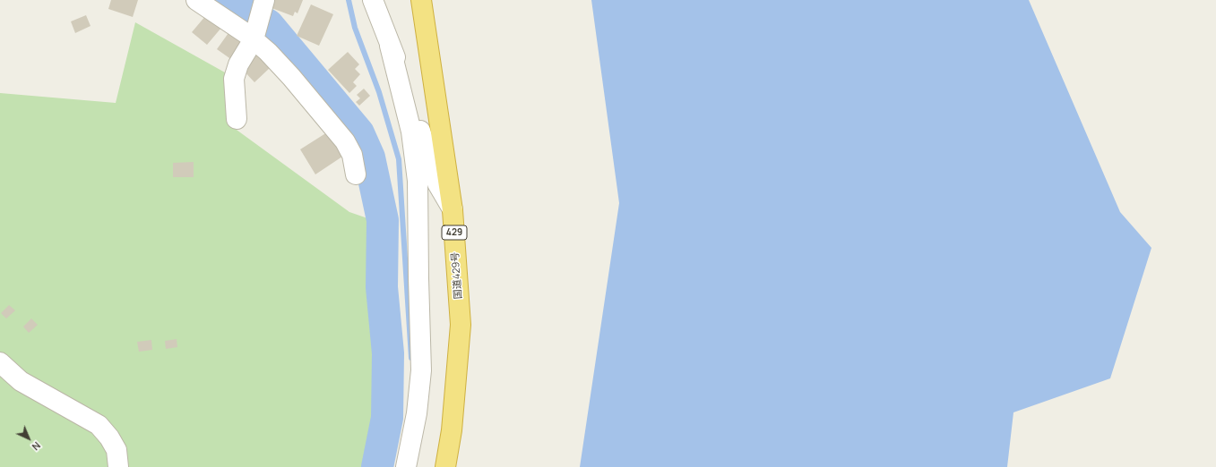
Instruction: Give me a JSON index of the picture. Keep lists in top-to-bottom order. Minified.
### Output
{"streets":{"highway":["429","国道429号"]},"north":"bottom right"}
